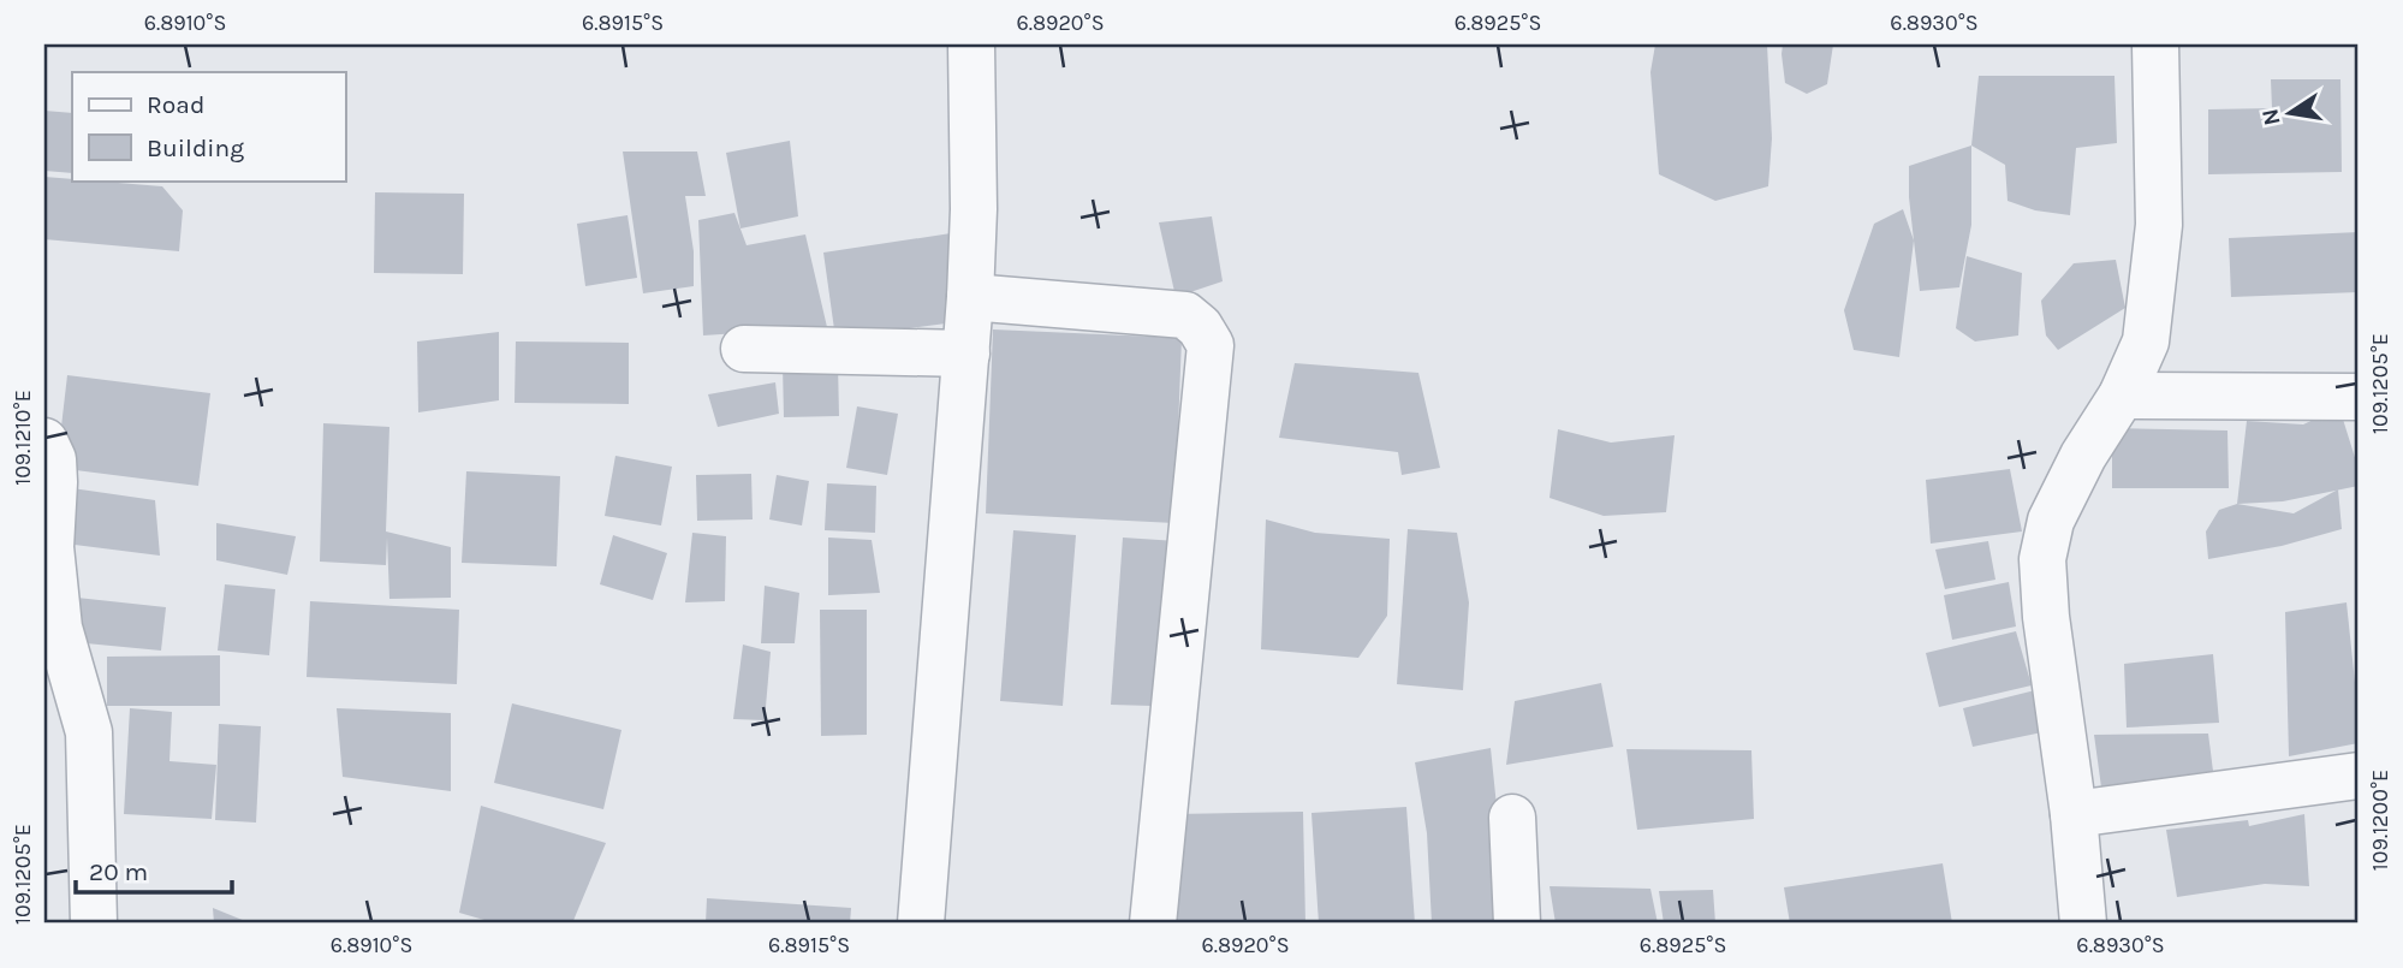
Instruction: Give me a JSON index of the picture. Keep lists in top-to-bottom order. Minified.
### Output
{"legend":["Road","Building"],"scale_bar":"20 m","north":"left","coordinates":["6.8910°S","6.8915°S","6.8920°S","6.8925°S","6.8930°S","109.1205°E","109.1210°E","109.1200°E"]}
